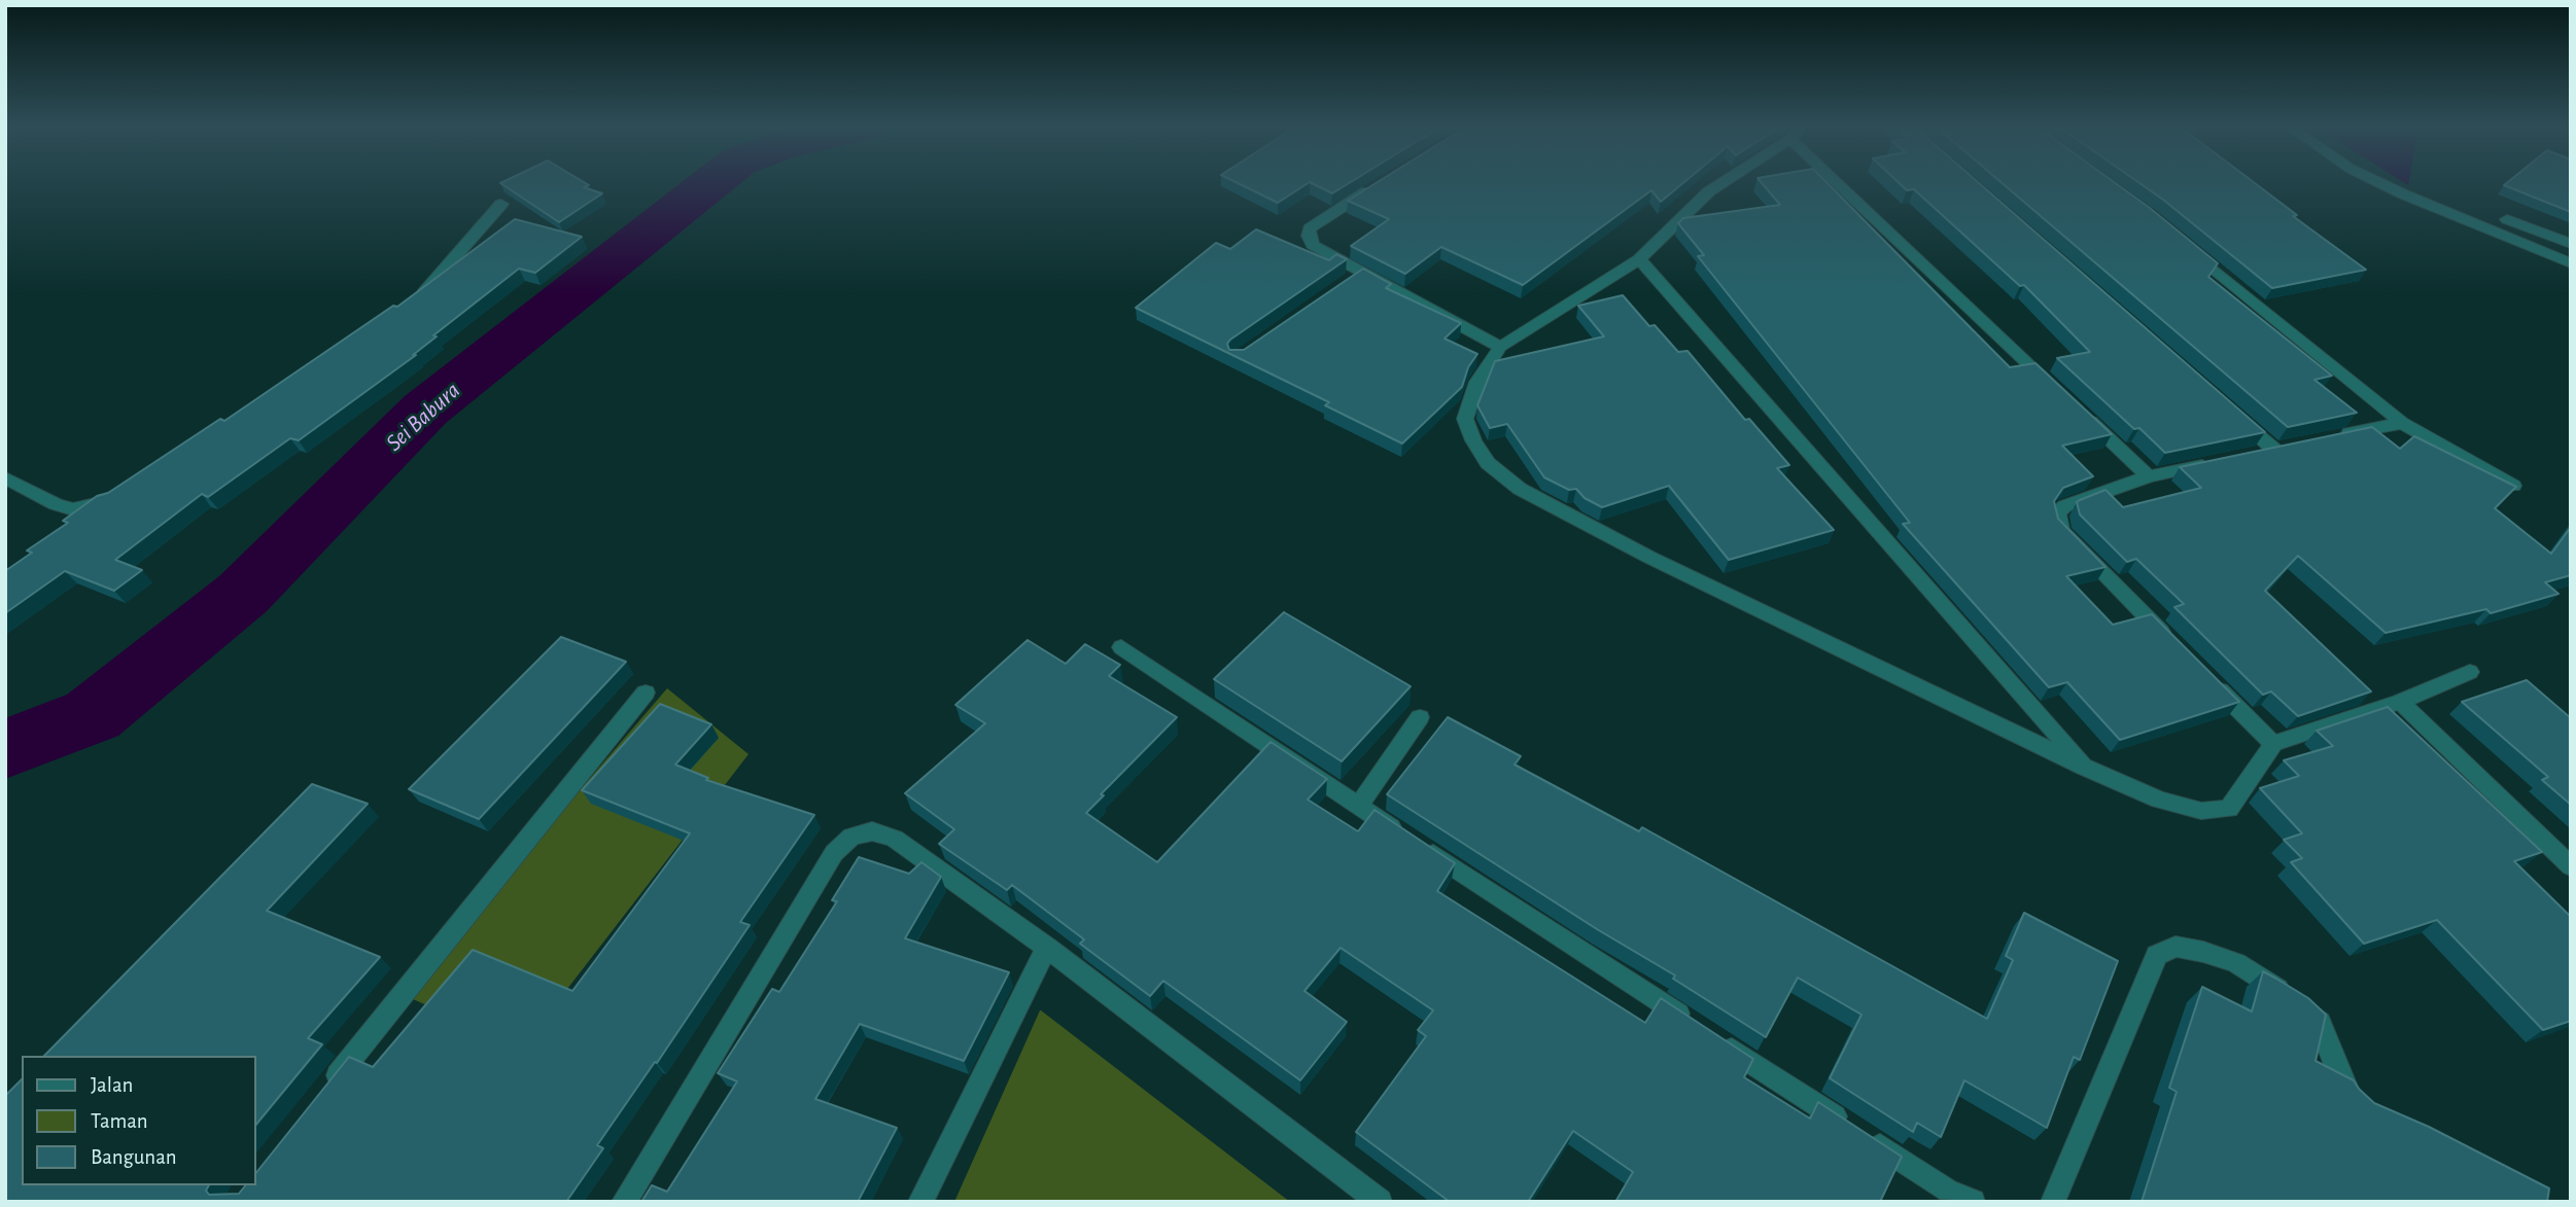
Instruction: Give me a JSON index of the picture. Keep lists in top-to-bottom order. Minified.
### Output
{"water":["Sei Babura"],"legend":["Jalan","Taman","Bangunan"]}
